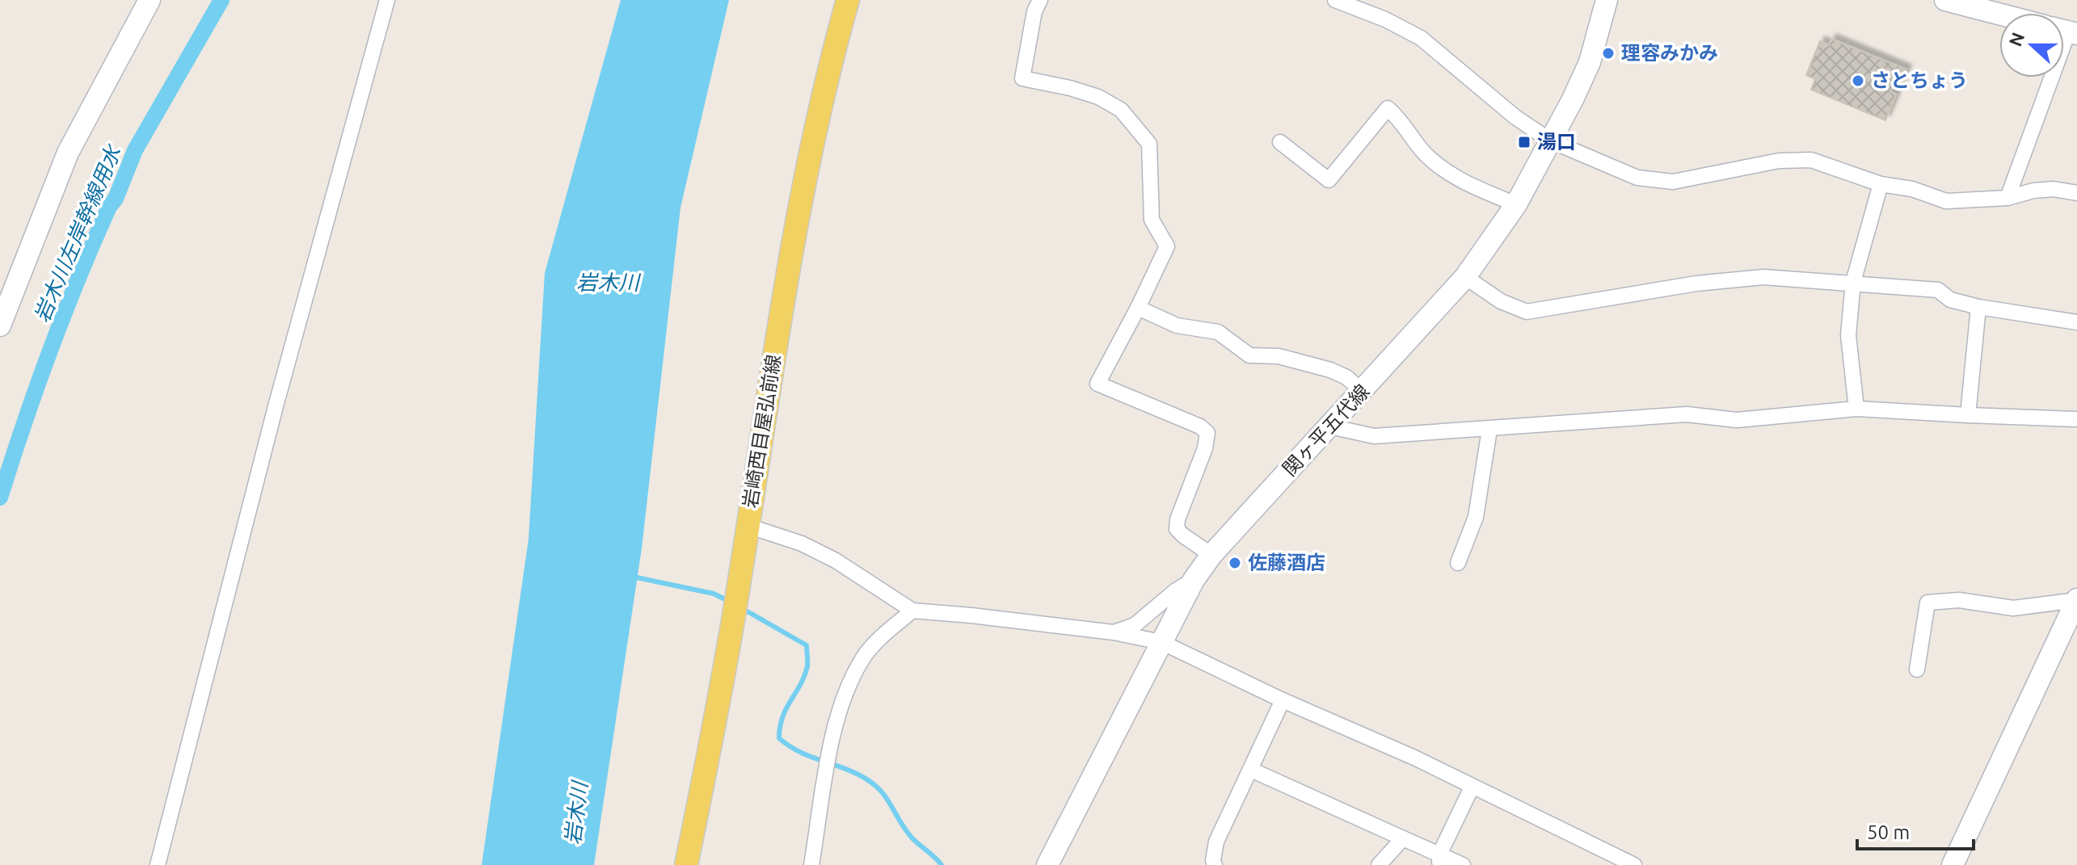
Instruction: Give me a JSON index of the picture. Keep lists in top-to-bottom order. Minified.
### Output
{"streets":{"main road":["関ヶ平五代線","岩崎西目屋弘前線"]},"water":["岩木川左岸幹線用水","岩木川"],"places":{"other":["理容みかみ","さとちょう","佐藤酒店"],"transit":["湯口"]},"scale_bar":"50 m","north":"left"}
